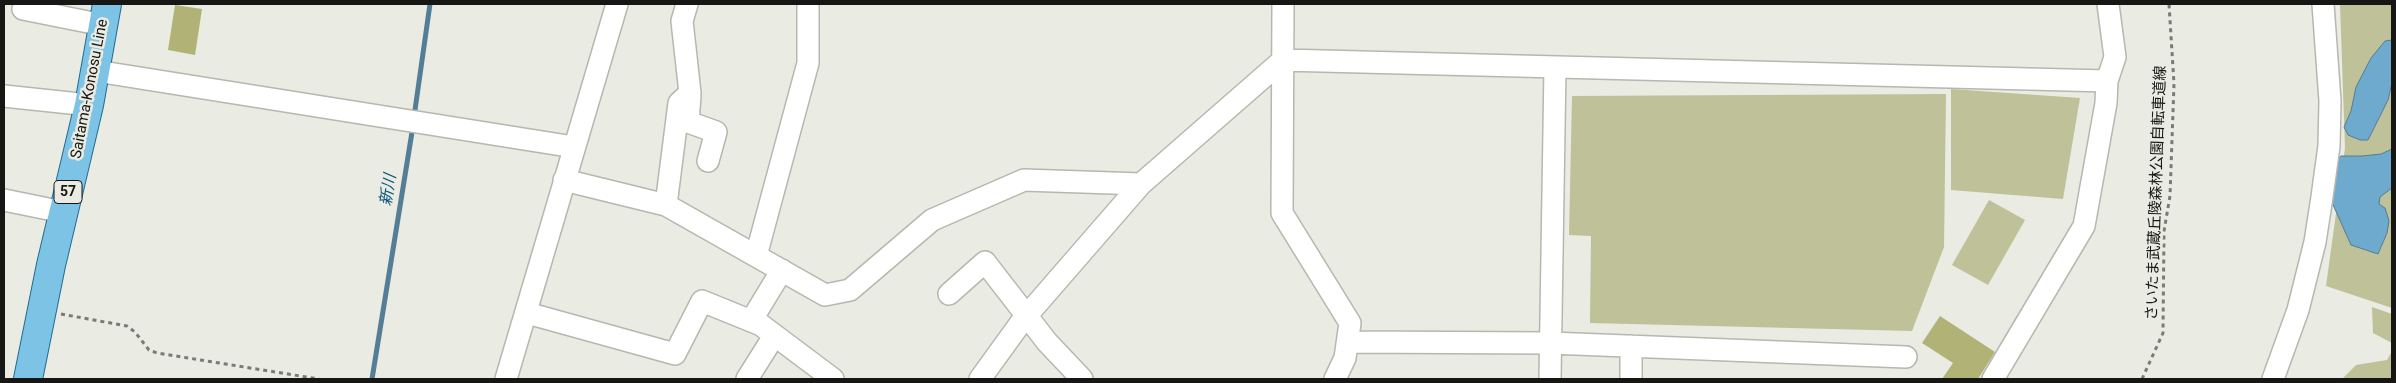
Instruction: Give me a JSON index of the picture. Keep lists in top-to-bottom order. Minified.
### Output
{"streets":{"main road":["Saitama-Konosu Line","57"],"path":["さいたま武蔵丘陵森林公園自転車道線"]},"water":["新川"]}
